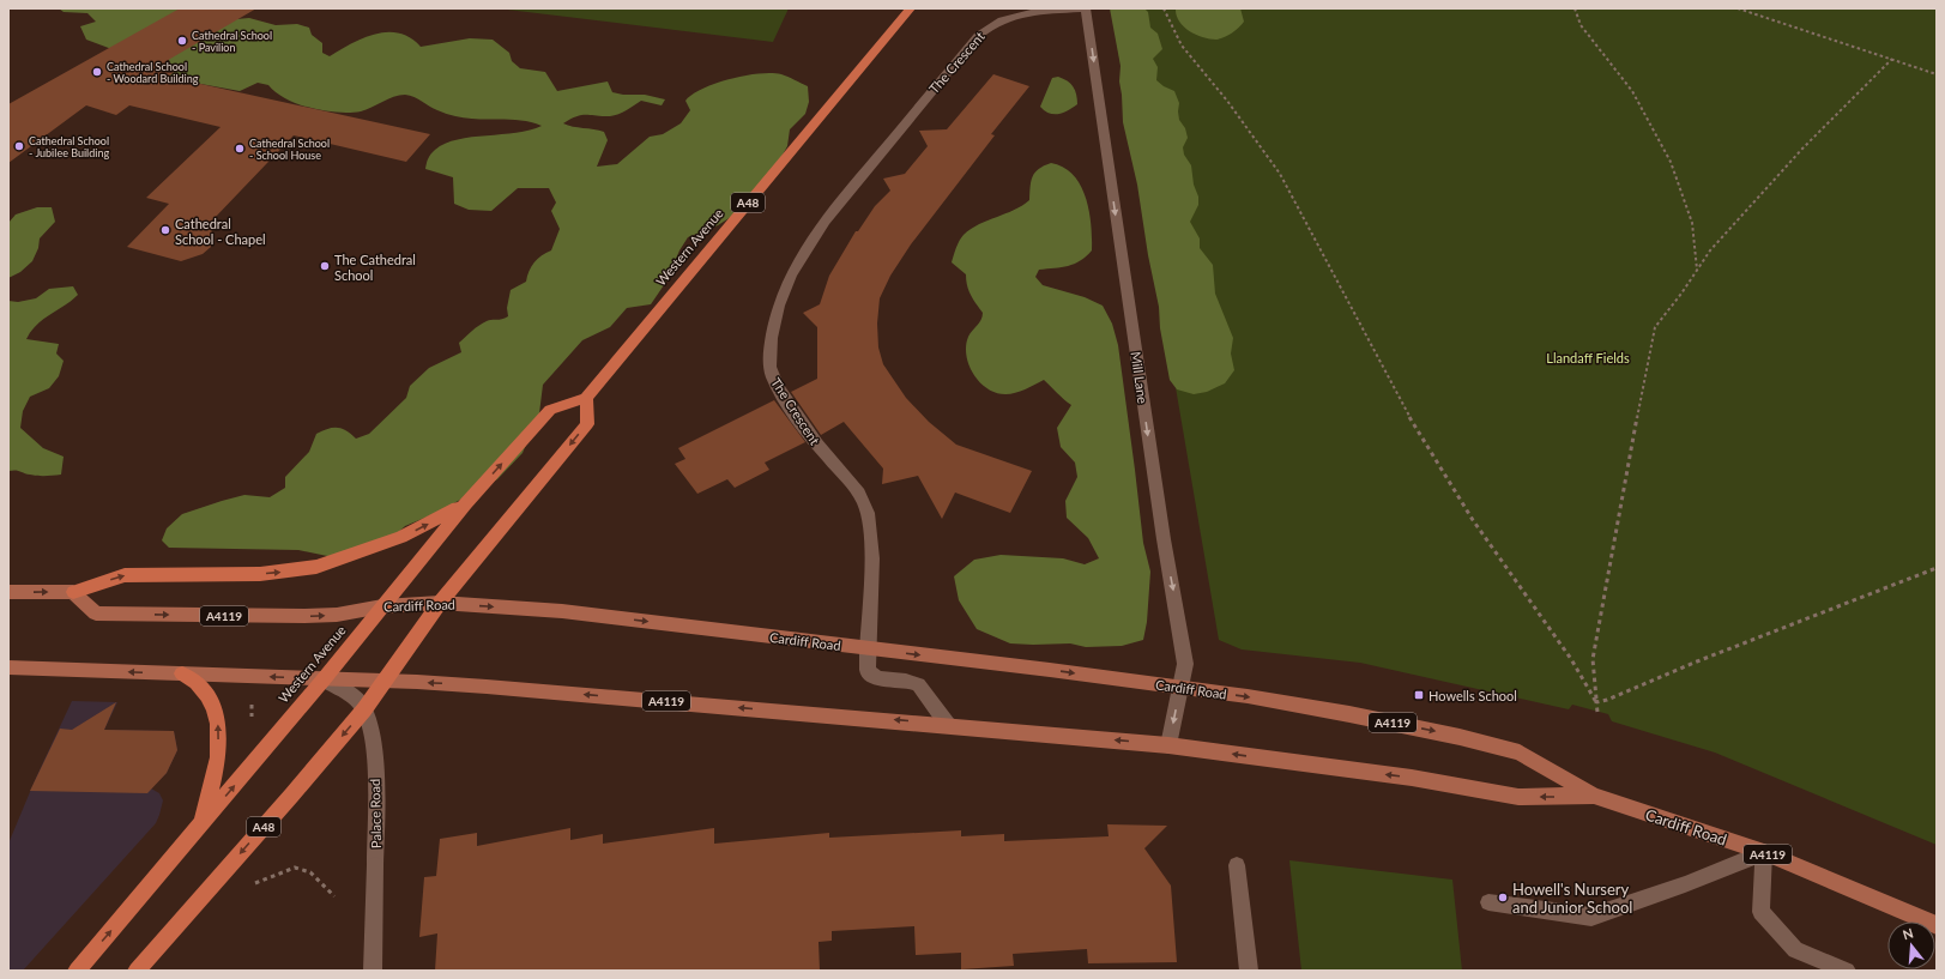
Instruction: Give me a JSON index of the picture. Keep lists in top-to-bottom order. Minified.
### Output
{"streets":{"highway":["A48","Western Avenue"],"main road":["Cardiff Road","A4119"],"street":["The Crescent","Mill Lane","Palace Road"]},"crossings":[["The Crescent","Cardiff Road"],["A48","Western Avenue"],["A48","Cardiff Road"],["A48","Palace Road"],["Western Avenue","Cardiff Road"],["Mill Lane","Cardiff Road"]],"one_way":["Mill Lane"],"parks":["Llandaff Fields"],"places":{"other":["Cathedral School - Pavilion","Cathedral School - Woodard Building","Cathedral School - Jubilee Building","Cathedral School - School House","Cathedral School - Chapel","The Cathedral School","Howell's Nursery and Junior School"],"transit":["Howells School"]},"north":"top"}
